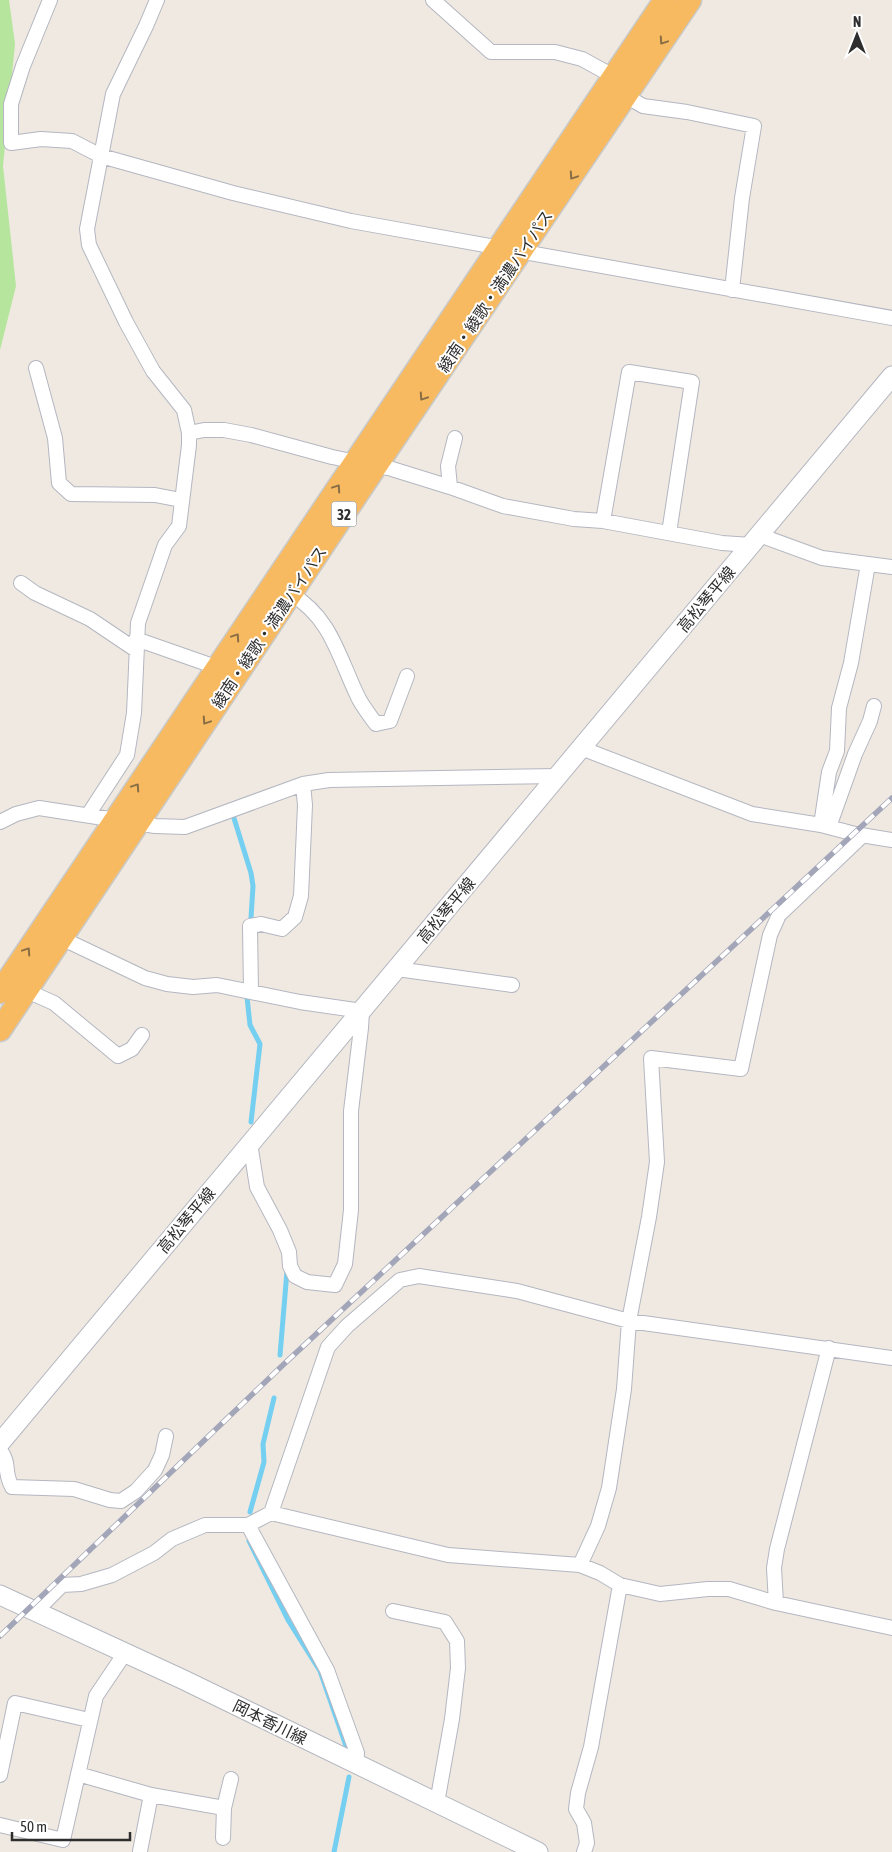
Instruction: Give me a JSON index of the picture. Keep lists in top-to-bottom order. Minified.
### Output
{"streets":{"highway":["綾南・綾歌・満濃バイパス","32"],"main road":["高松琴平線","岡本香川線"]},"scale_bar":"50 m","north":"top"}
